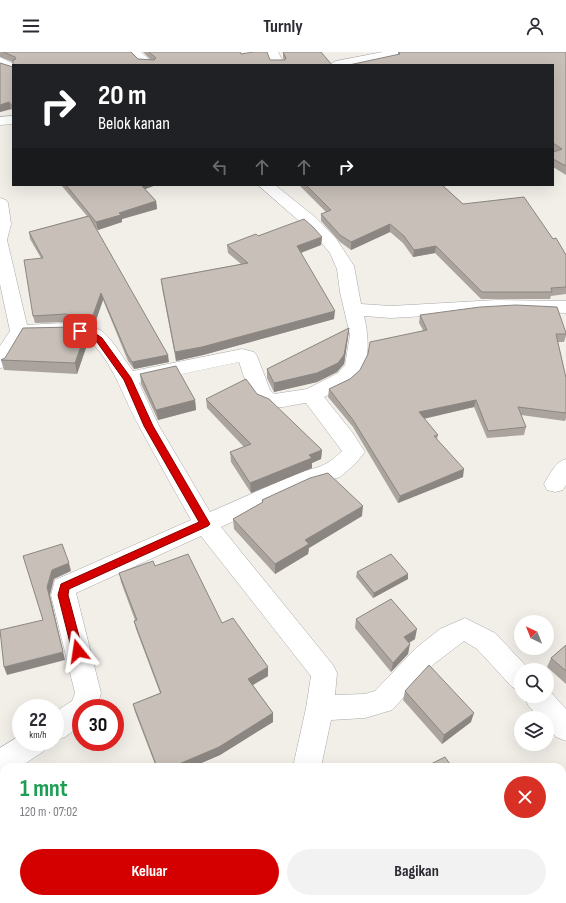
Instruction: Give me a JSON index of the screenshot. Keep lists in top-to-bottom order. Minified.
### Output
{"north":"top left","page":{"header":"Turnly","turn":["20 m","Belok kanan"],"speed":"22 km/h","limit":"30","heading":["1 mnt","120 m · 07:02"],"buttons":["Keluar","Bagikan"]}}
